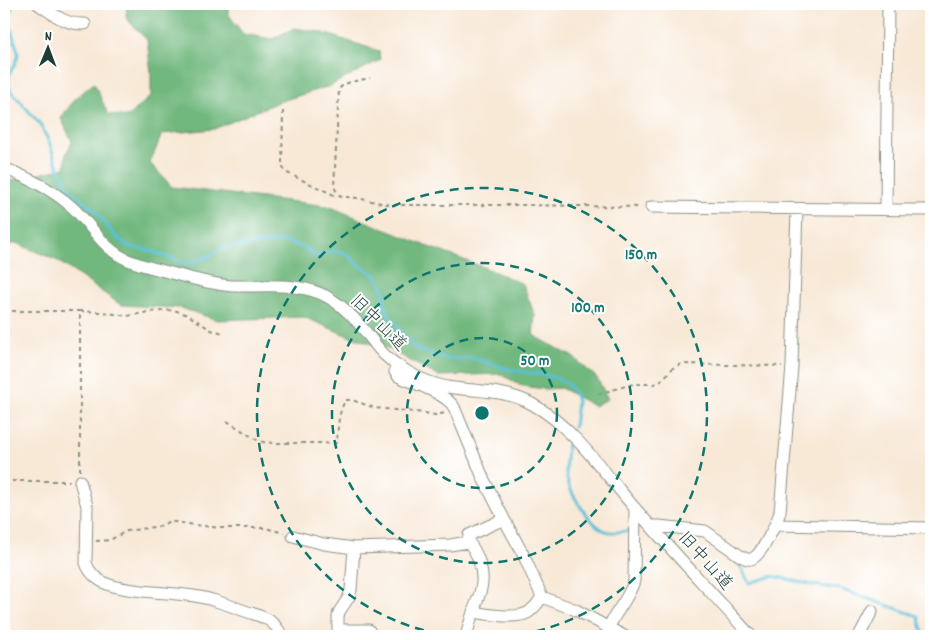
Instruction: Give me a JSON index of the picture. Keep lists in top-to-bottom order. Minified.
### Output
{"streets":{"street":["旧中山道"]},"north":"top","rings":["150 m","100 m","50 m"]}
